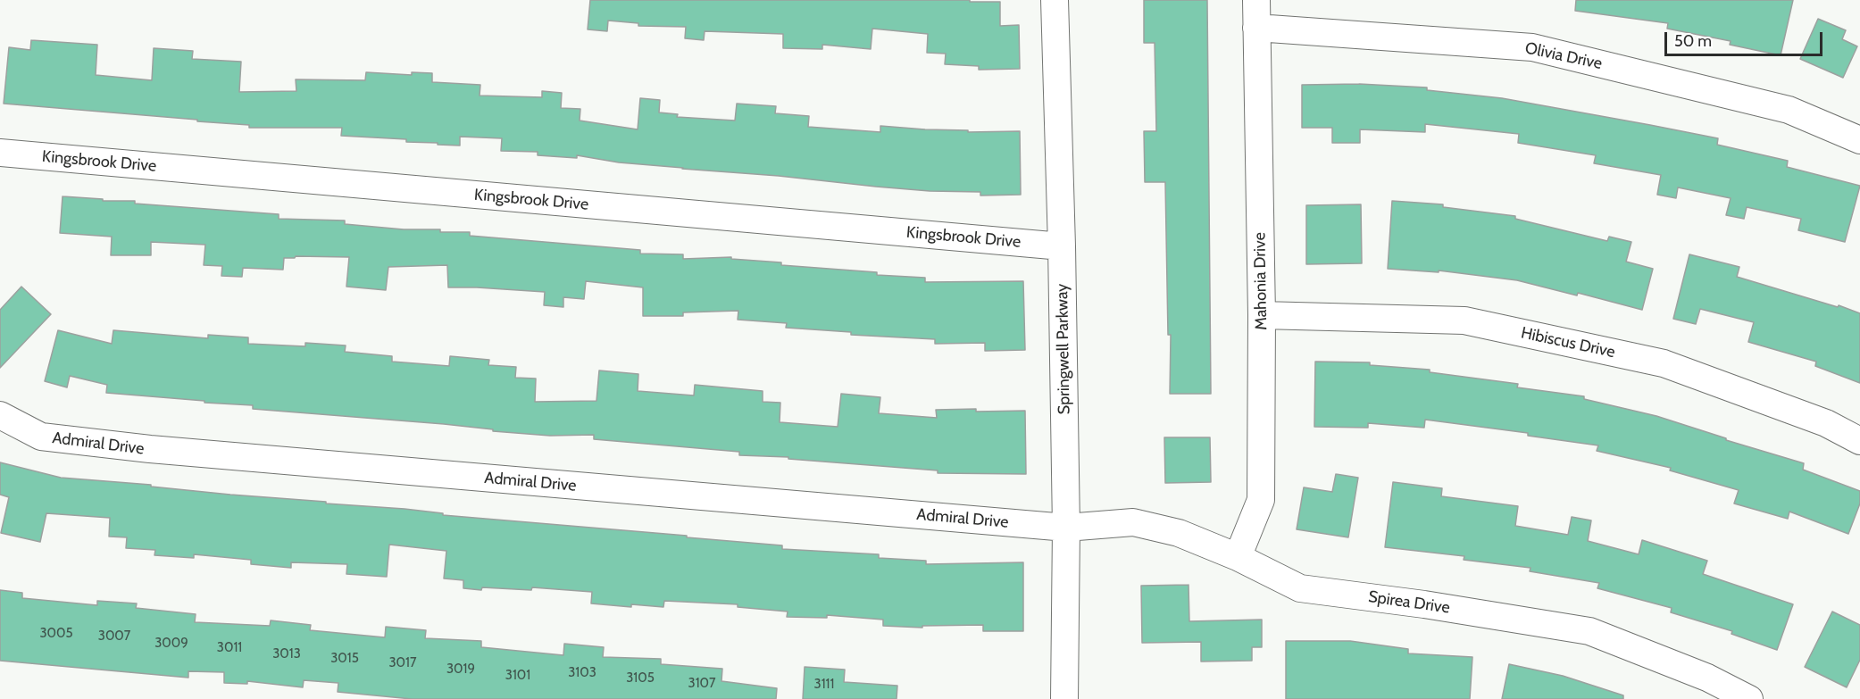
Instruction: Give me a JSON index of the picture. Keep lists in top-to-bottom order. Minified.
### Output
{"streets":{"street":["Olivia Drive","Kingsbrook Drive","Mahonia Drive","Hibiscus Drive","Springwell Parkway","Admiral Drive","Spirea Drive"]},"crossings":[["Olivia Drive","Mahonia Drive"],["Kingsbrook Drive","Springwell Parkway"],["Mahonia Drive","Hibiscus Drive"],["Mahonia Drive","Spirea Drive"],["Springwell Parkway","Admiral Drive"],["Springwell Parkway","Spirea Drive"],["Admiral Drive","Spirea Drive"]],"house_numbers":["3005","3007","3009","3011","3013","3015","3017","3019","3103","3101","3105","3107","3111"],"scale_bar":"50 m"}
